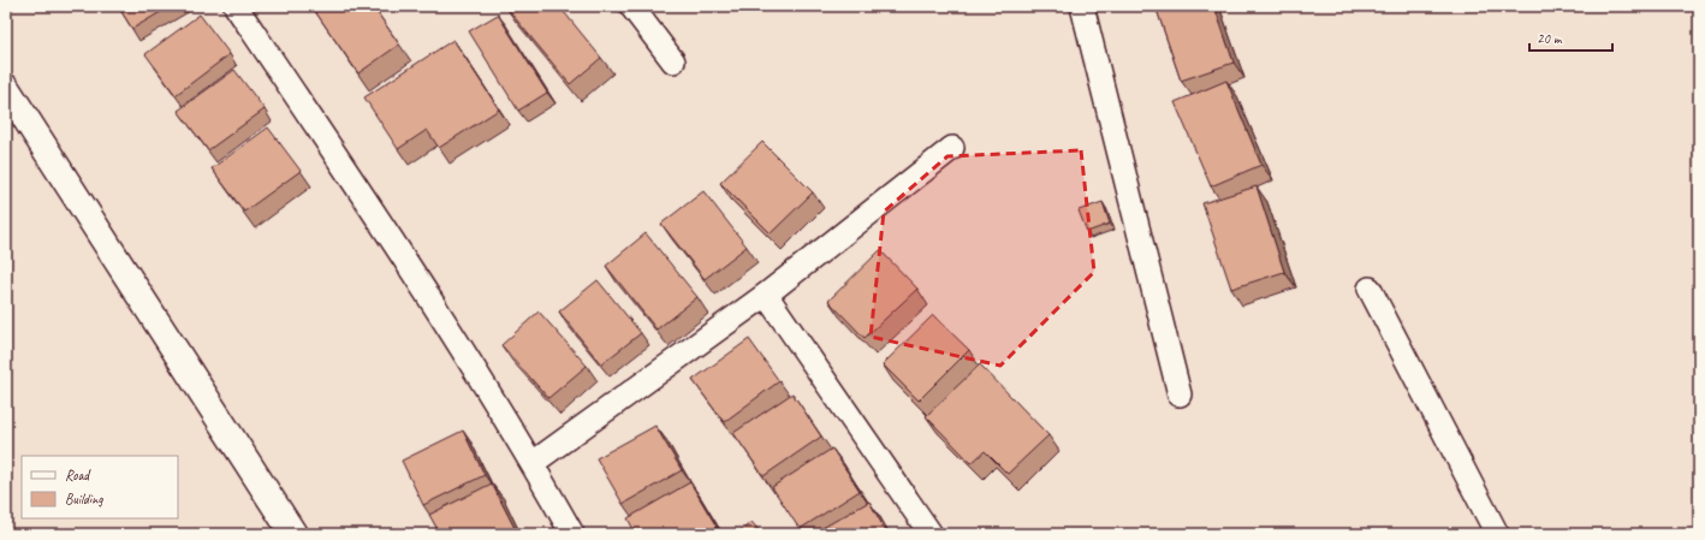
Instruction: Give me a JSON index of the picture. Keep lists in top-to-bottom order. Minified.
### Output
{"legend":["Road","Building"],"scale_bar":"20 m"}
